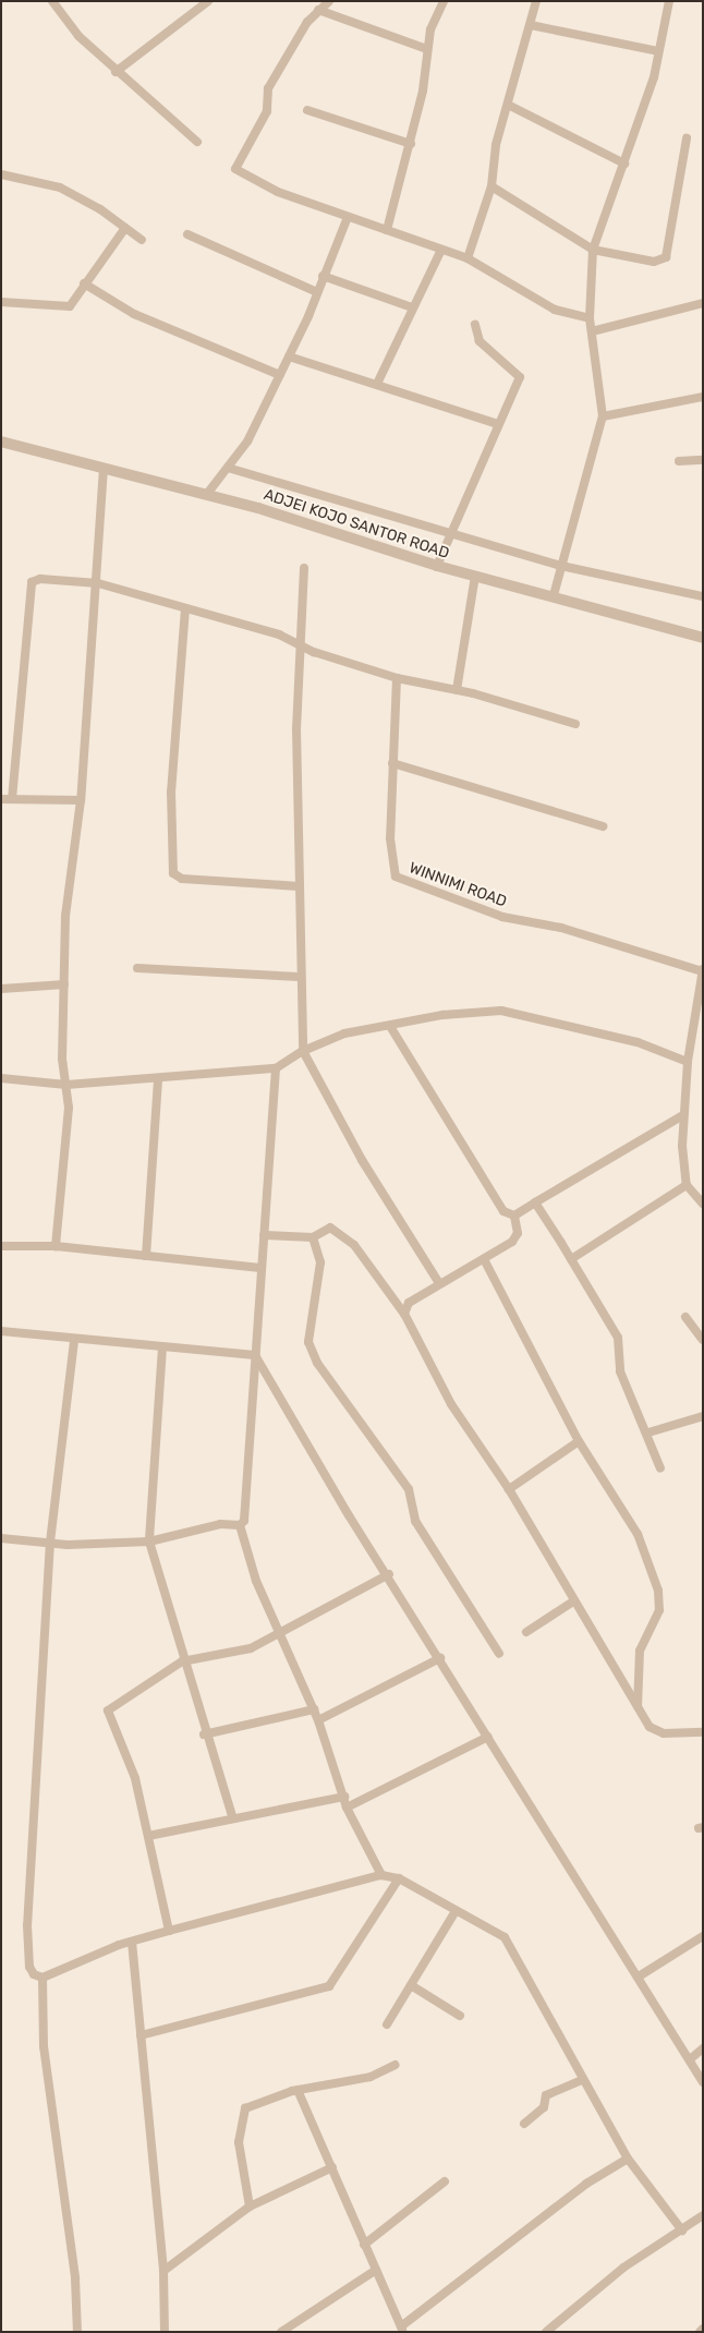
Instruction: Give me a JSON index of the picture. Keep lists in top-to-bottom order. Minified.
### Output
{"streets":{"street":["ADJEI KOJO SANTOR ROAD","WINNIMI ROAD"]}}
